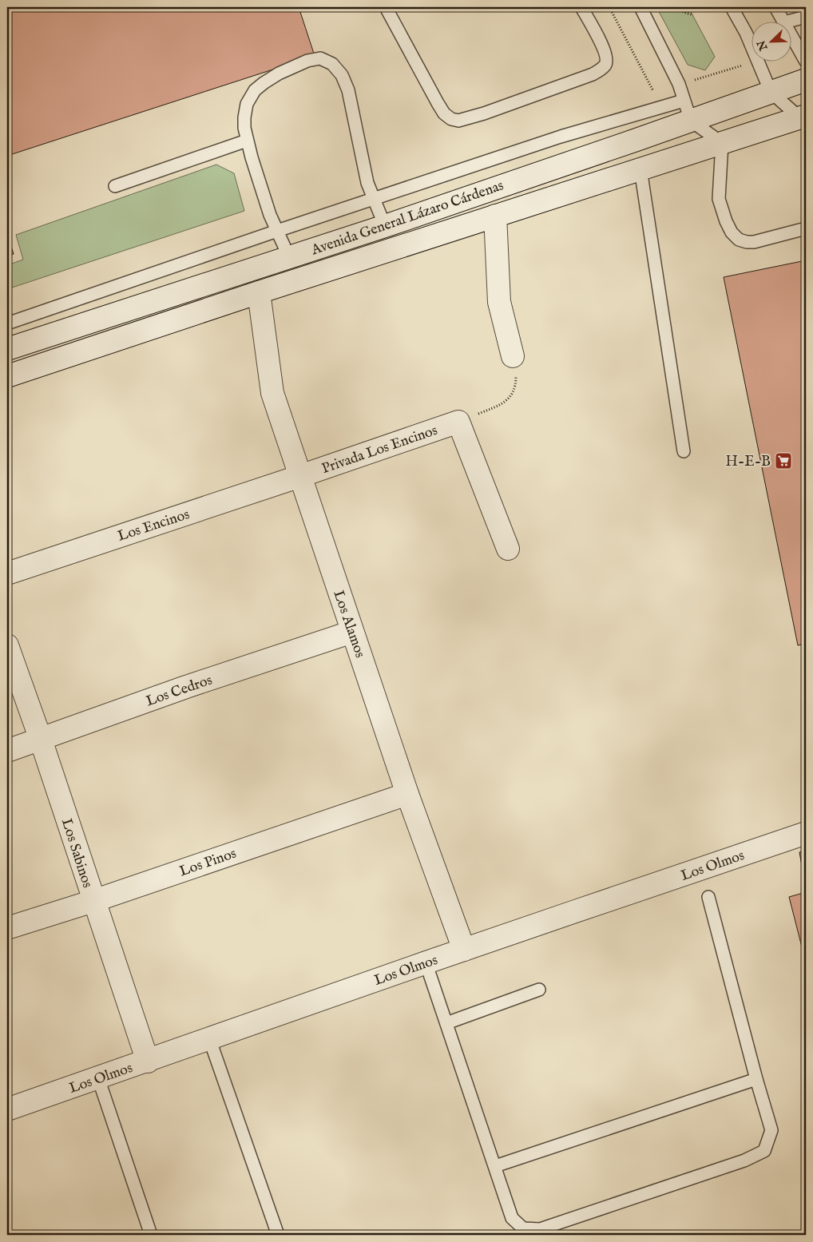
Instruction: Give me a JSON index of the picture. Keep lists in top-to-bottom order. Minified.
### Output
{"streets":{"street":["Avenida General Lázaro Cárdenas","Privada Los Encinos","Los Encinos","Los Alamos","Los Cedros","Los Sabinos","Los Pinos","Los Olmos"]},"crossings":[["Avenida General Lázaro Cárdenas","Los Alamos"],["Privada Los Encinos","Los Encinos"],["Privada Los Encinos","Los Alamos"],["Los Encinos","Los Alamos"],["Los Alamos","Los Cedros"],["Los Alamos","Los Pinos"],["Los Alamos","Los Olmos"],["Los Cedros","Los Sabinos"],["Los Sabinos","Los Pinos"],["Los Sabinos","Los Olmos"]],"places":{"supermarket":["H-E-B"]},"north":"bottom left"}
